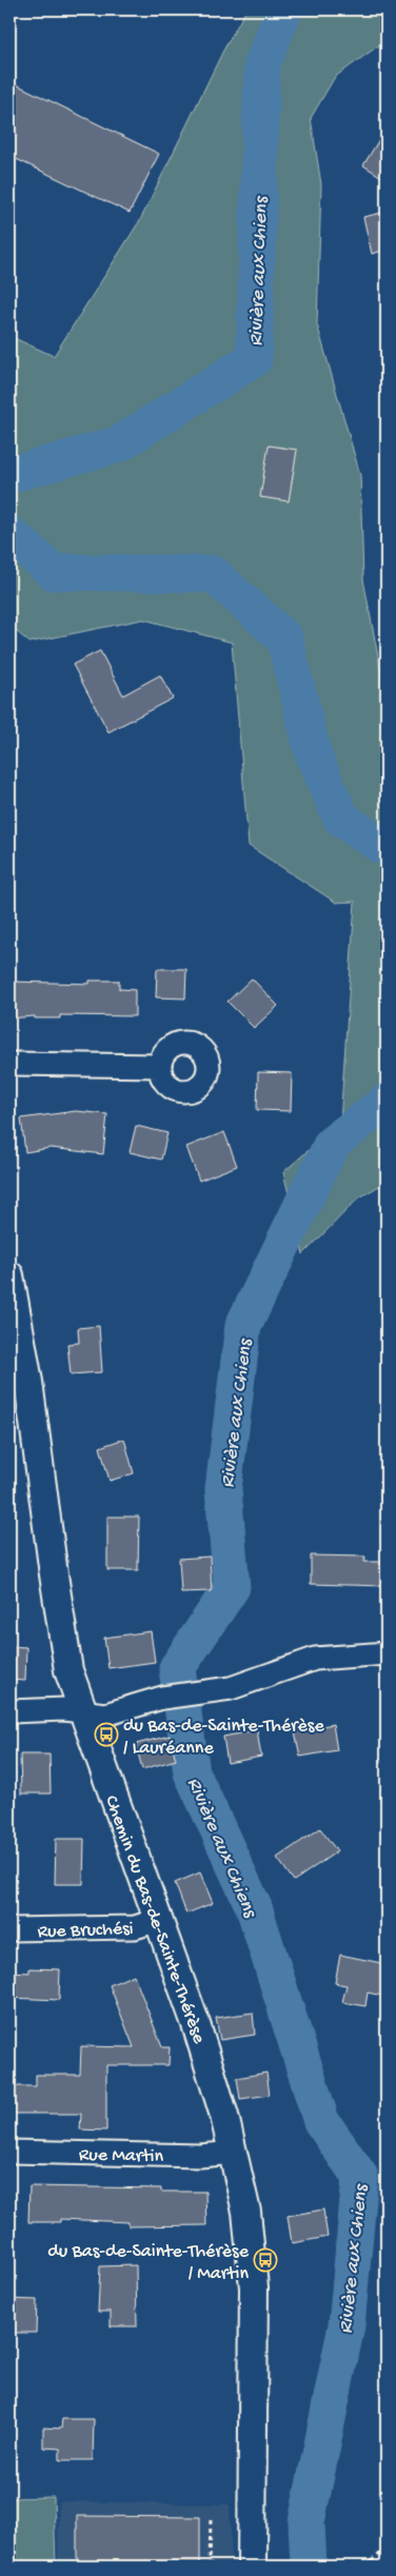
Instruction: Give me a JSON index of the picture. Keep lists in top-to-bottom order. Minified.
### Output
{"streets":{"street":["Chemin du Bas-de-Sainte-Thérèse","Rue Bruchési","Rue Martin"]},"crossings":[["Chemin du Bas-de-Sainte-Thérèse","Rue Bruchési"],["Chemin du Bas-de-Sainte-Thérèse","Rue Martin"]],"water":["Rivière aux Chiens"],"places":{"bus stop":["du Bas-de-Sainte-Thérèse / Lauréanne","du Bas-de-Sainte-Thérèse / Martin"]}}
